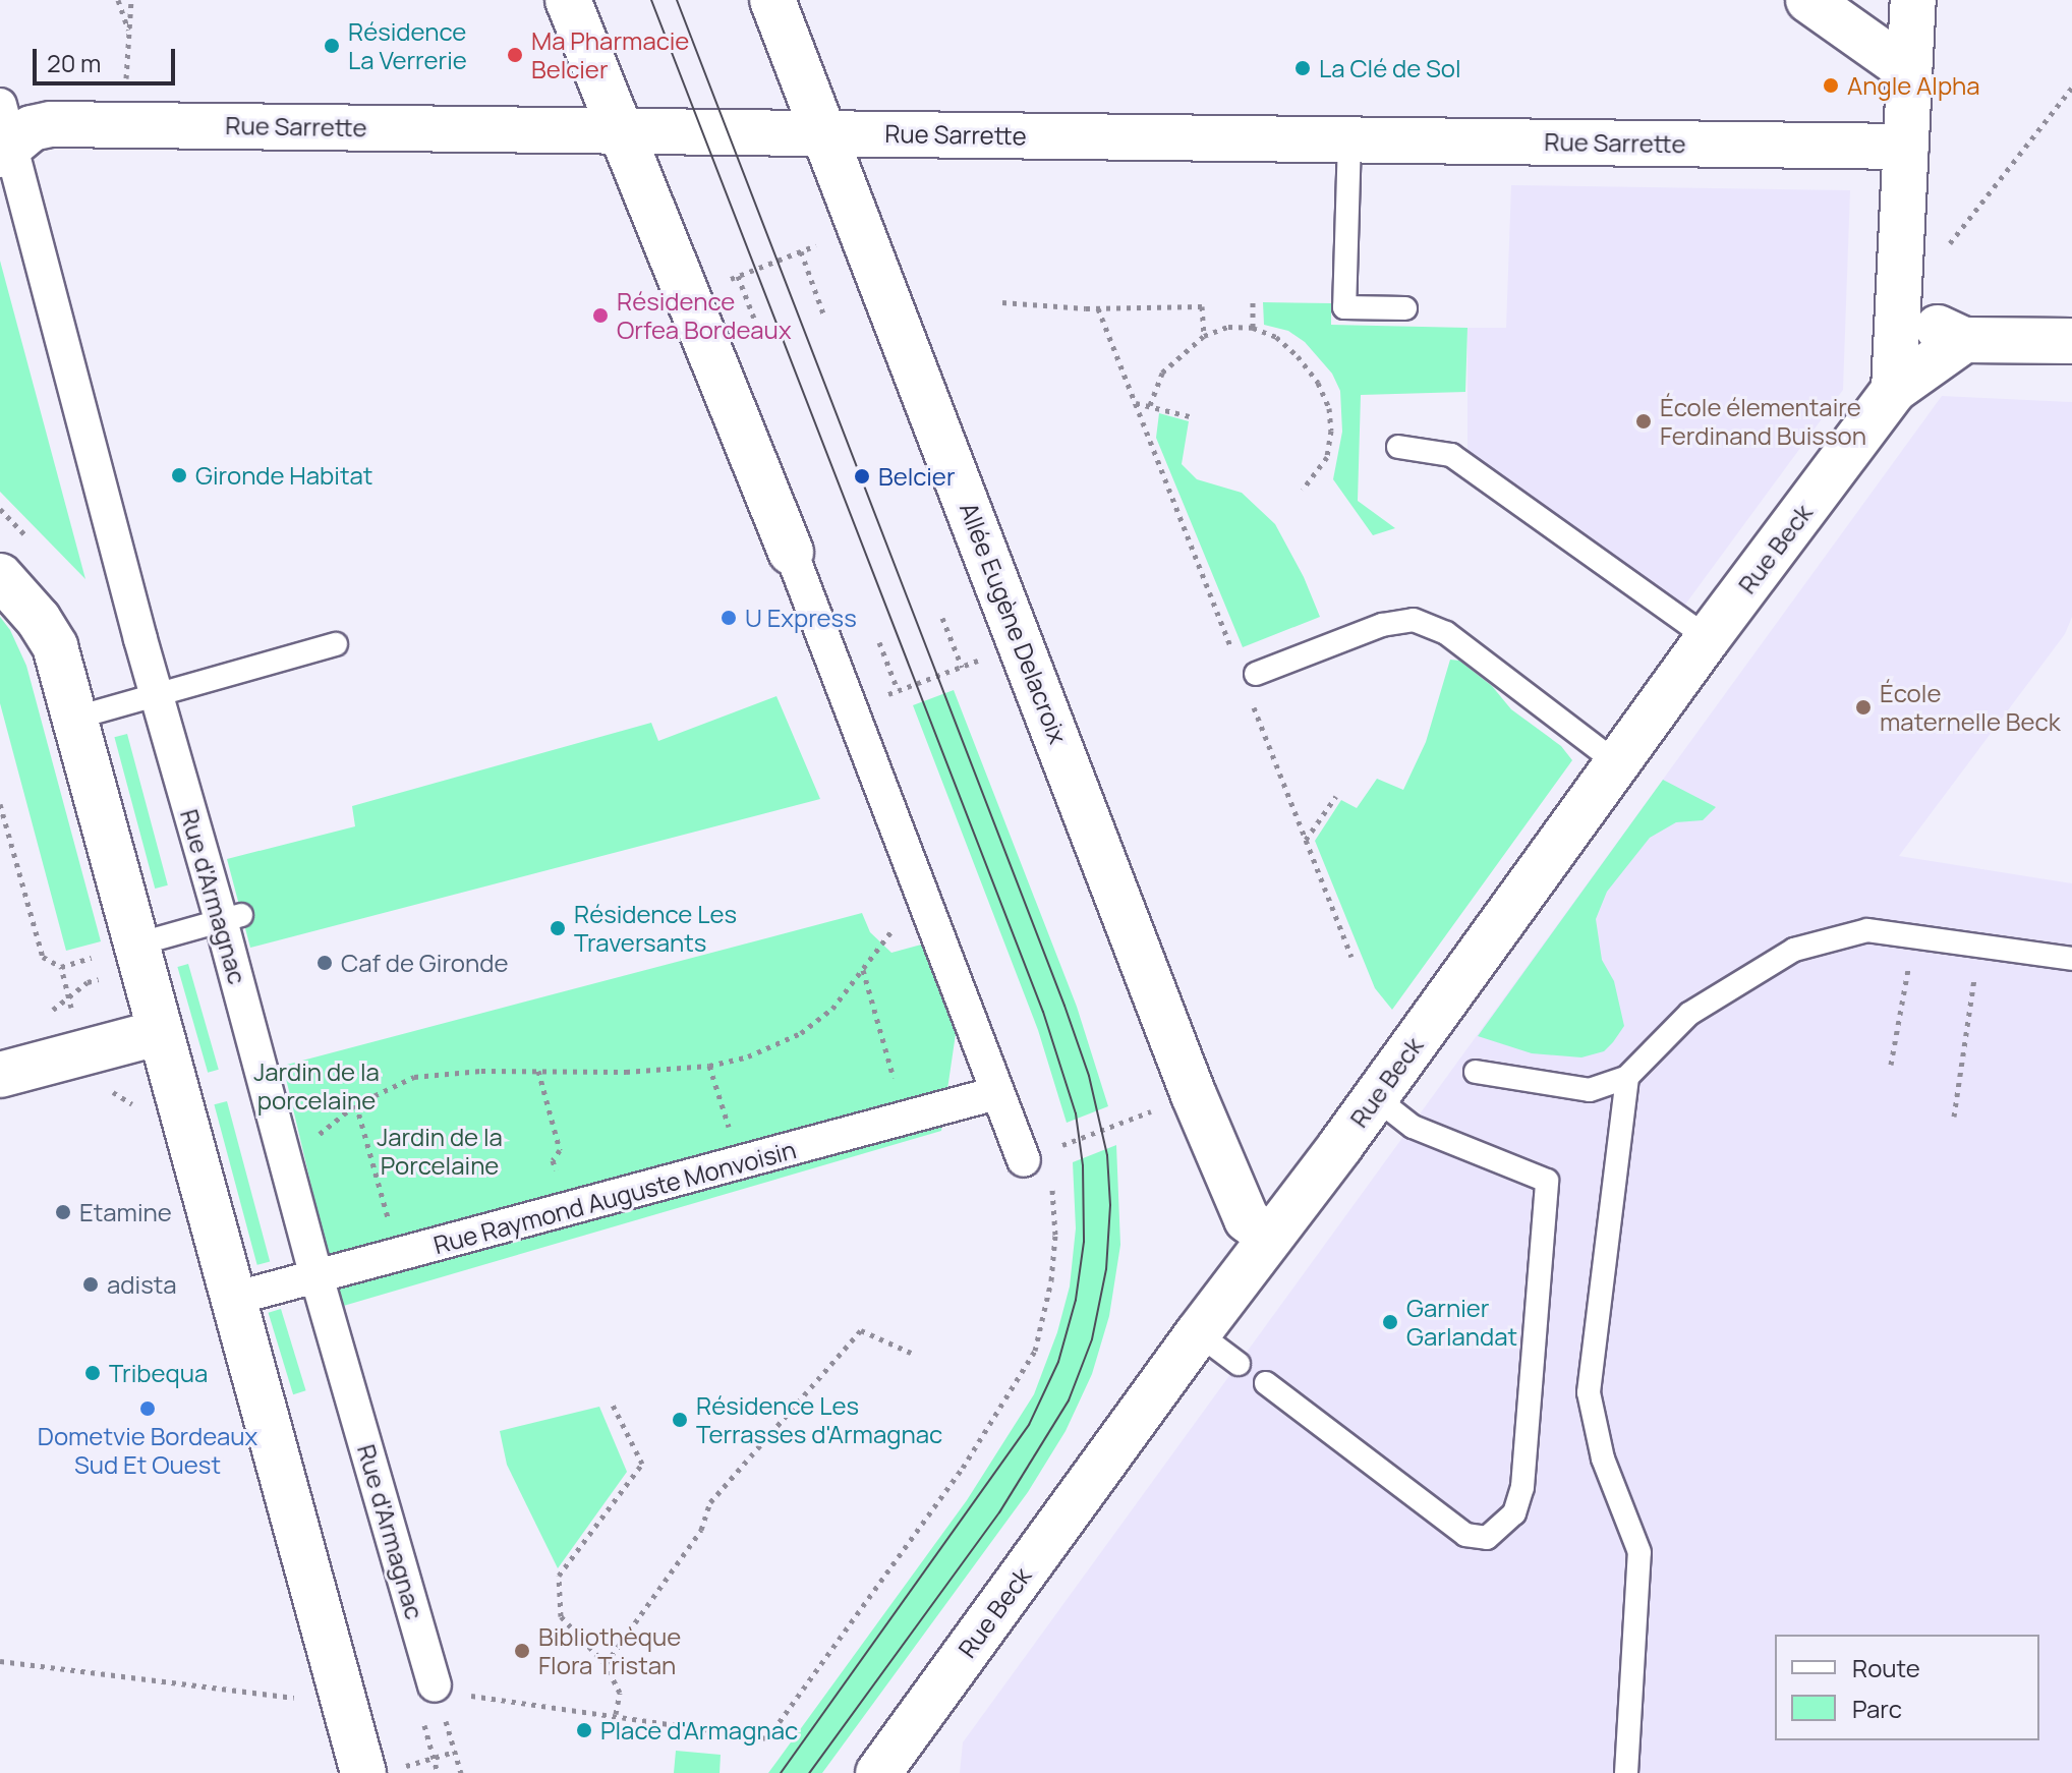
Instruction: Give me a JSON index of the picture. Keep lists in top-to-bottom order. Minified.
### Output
{"streets":{"street":["Rue Sarrette","Rue Beck","Allée Eugène Delacroix","Rue d'Armagnac","Rue Raymond Auguste Monvoisin"]},"crossings":[["Rue Sarrette","Allée Eugène Delacroix"],["Rue Sarrette","Rue d'Armagnac"],["Rue Beck","Allée Eugène Delacroix"],["Rue d'Armagnac","Rue Raymond Auguste Monvoisin"]],"parks":["Jardin de la porcelaine","Jardin de la Porcelaine"],"places":["Résidence La Verrerie","Ma Pharmacie Belcier","La Clé de Sol","Angle Alpha","Résidence Orfea Bordeaux","École élementaire Ferdinand Buisson","Gironde Habitat","Belcier","U Express","École maternelle Beck","Résidence Les Traversants","Caf de Gironde","Etamine","adista","Garnier Garlandat","Tribequa","Dometvie Bordeaux Sud Et Ouest","Résidence Les Terrasses d'Armagnac","Bibliothèque Flora Tristan","Place d'Armagnac"],"legend":["Route","Parc"],"scale_bar":"20 m"}
